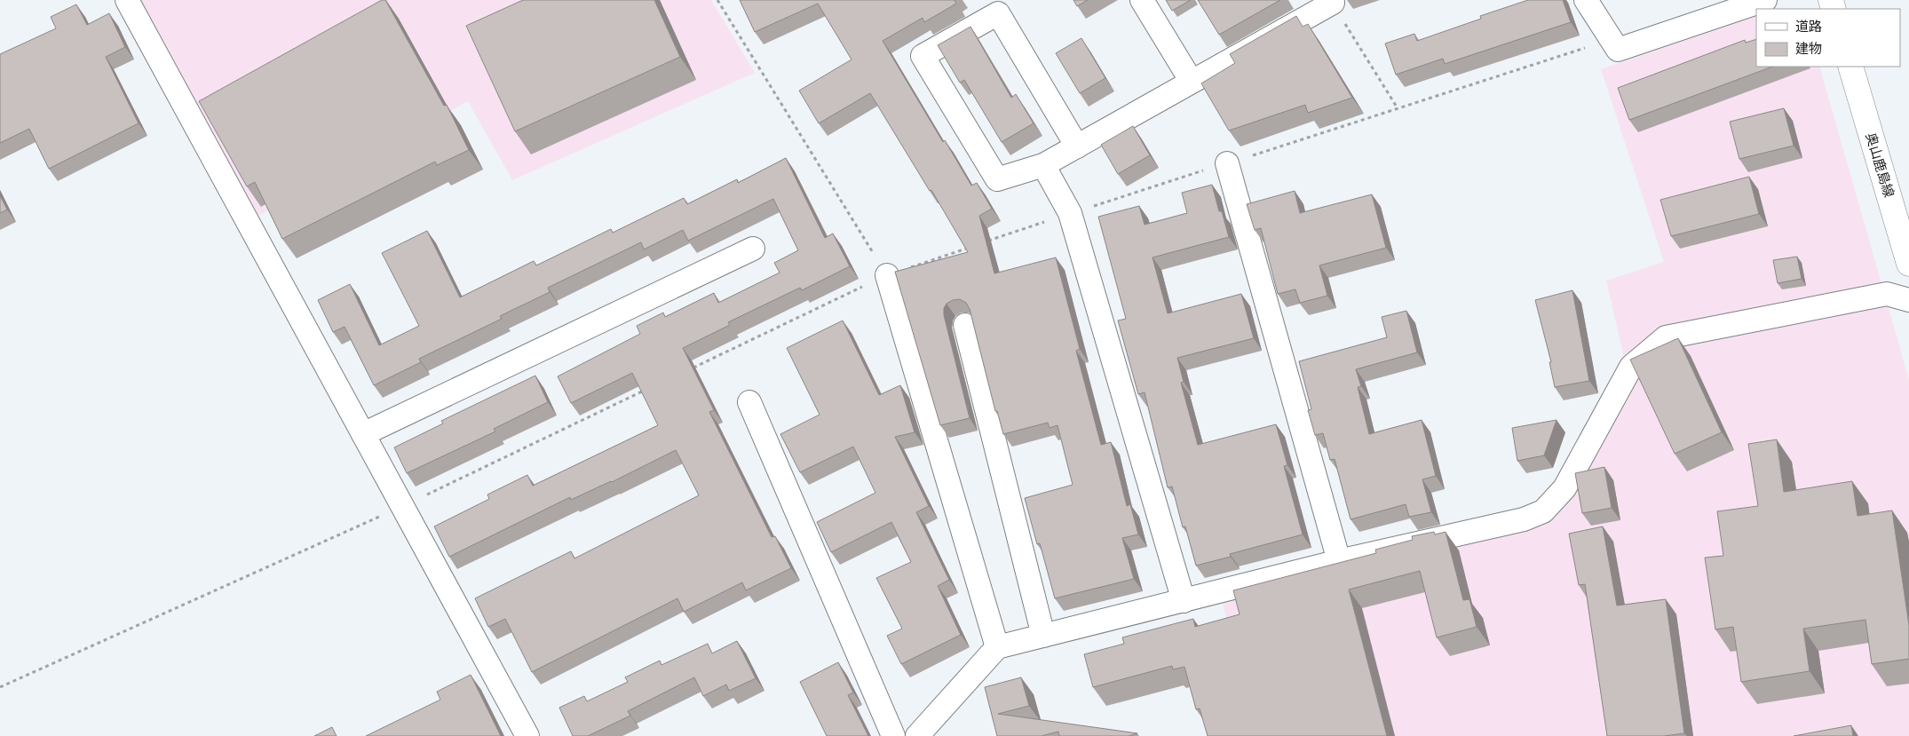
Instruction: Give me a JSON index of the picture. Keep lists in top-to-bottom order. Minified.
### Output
{"streets":{"main road":["奥山鹿島線"]},"legend":["道路","建物"]}
